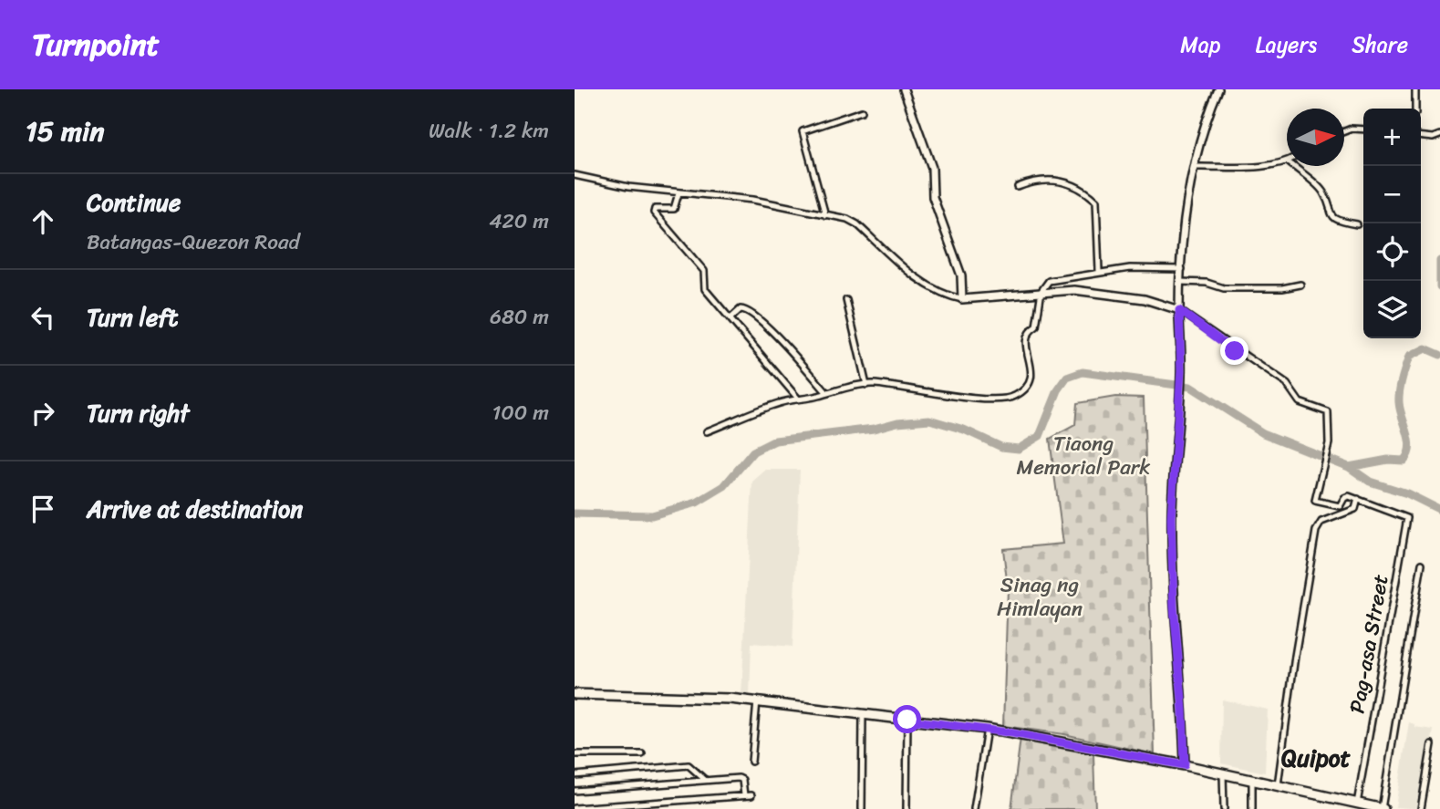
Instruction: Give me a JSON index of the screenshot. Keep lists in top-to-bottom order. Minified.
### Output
{"streets":{"street":["Pag-asa Street"]},"districts":["Quipot"],"parks":["Tiaong Memorial Park","Sinag ng Himlayan"],"north":"right","page":{"header":"Turnpoint","nav":["Map","Layers","Share"],"heading":["15 min","Walk · 1.2 km"],"map_buttons":["+","−"],"list":[["Continue","Batangas-Quezon Road","420 m"],["Turn left","680 m"],["Turn right","100 m"],"Arrive at destination"]}}
